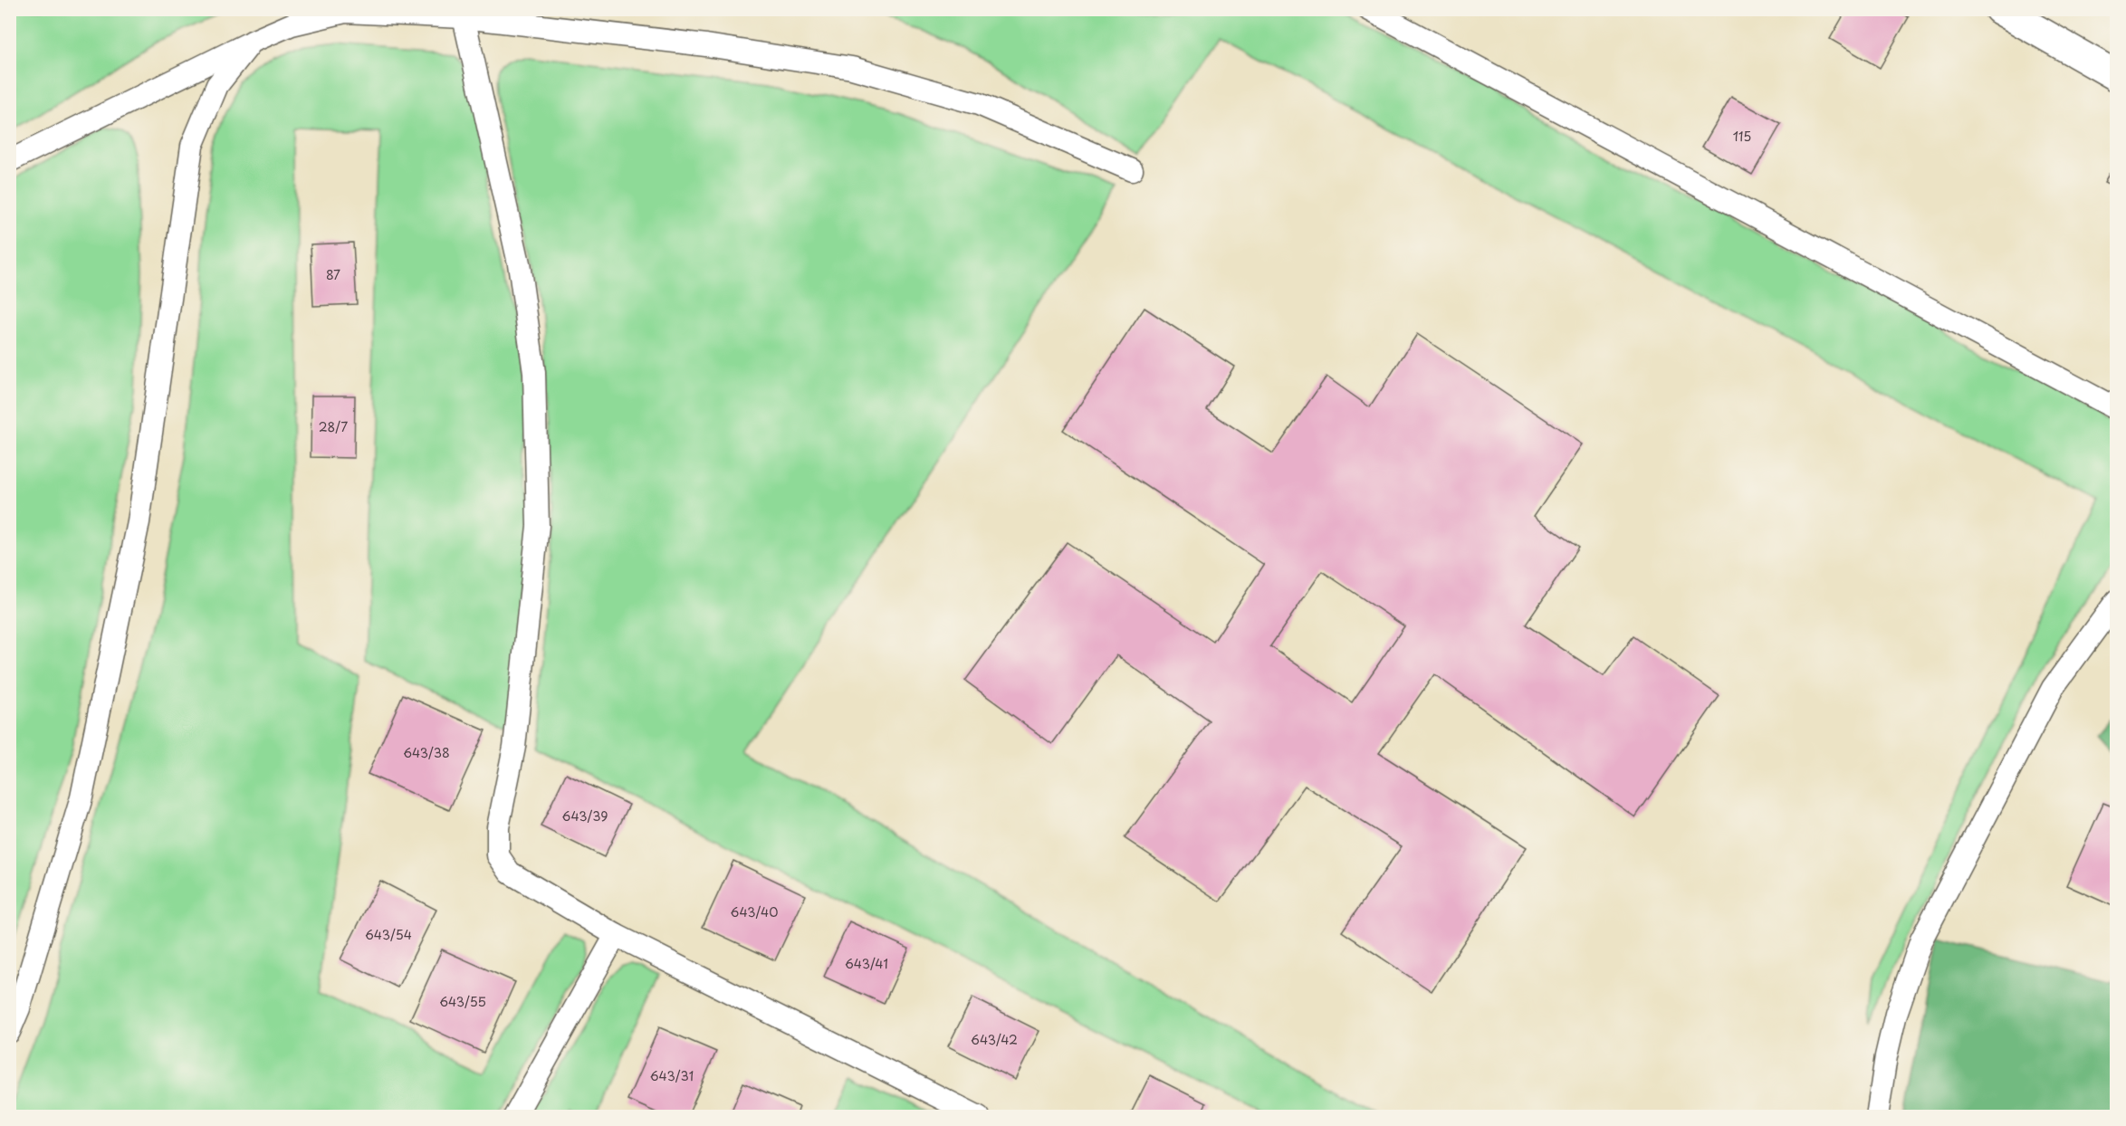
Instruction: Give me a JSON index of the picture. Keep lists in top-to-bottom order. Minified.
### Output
{"house_numbers":["115","87","28/7","643/38","643/39","643/40","643/54","643/41","643/55","643/42","643/31"]}
